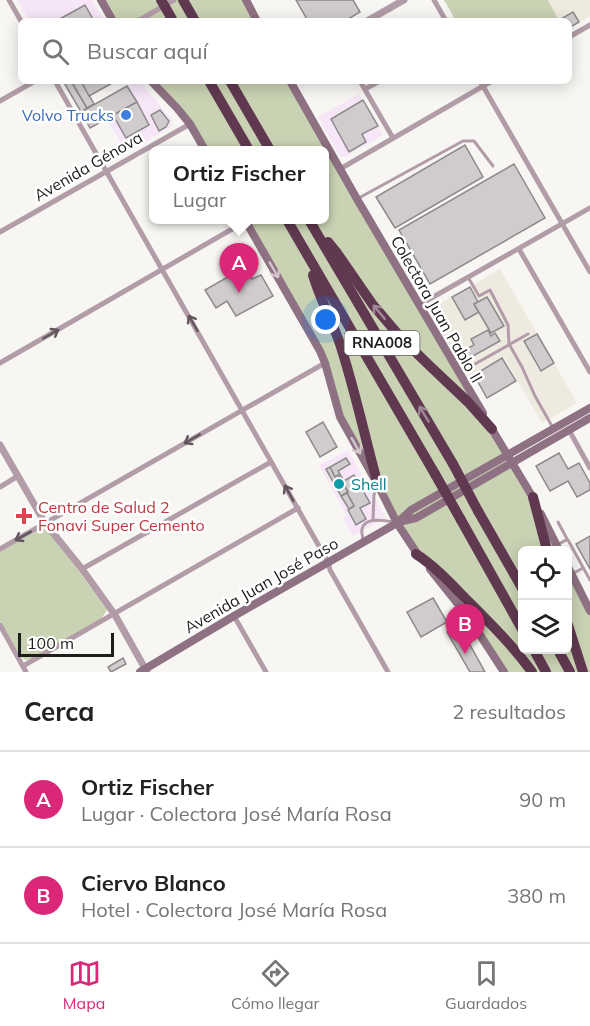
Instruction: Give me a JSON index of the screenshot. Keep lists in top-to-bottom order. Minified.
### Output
{"streets":{"highway":["RNA008"],"main road":["Colectora Juan Pablo II","Avenida Juan José Paso"],"street":["Avenida Génova"]},"crossings":[["Colectora Juan Pablo II","Avenida Juan José Paso"]],"places":{"other":["Volvo Trucks","Shell"],"health":["Centro de Salud 2 Fonavi Super Cemento"]},"scale_bar":"100 m","page":{"search":"Buscar aquí","popup":["Ortiz Fischer","Lugar"],"pins":["A","B"],"scale":"100 m","heading":["Cerca","2 resultados"],"list":[{"mark":"A","name":"Ortiz Fischer","note":"Lugar · Colectora José María Rosa","value":"90 m"},{"mark":"B","name":"Ciervo Blanco","note":"Hotel · Colectora José María Rosa","value":"380 m"}],"nav":["Mapa","Cómo llegar","Guardados"]}}
